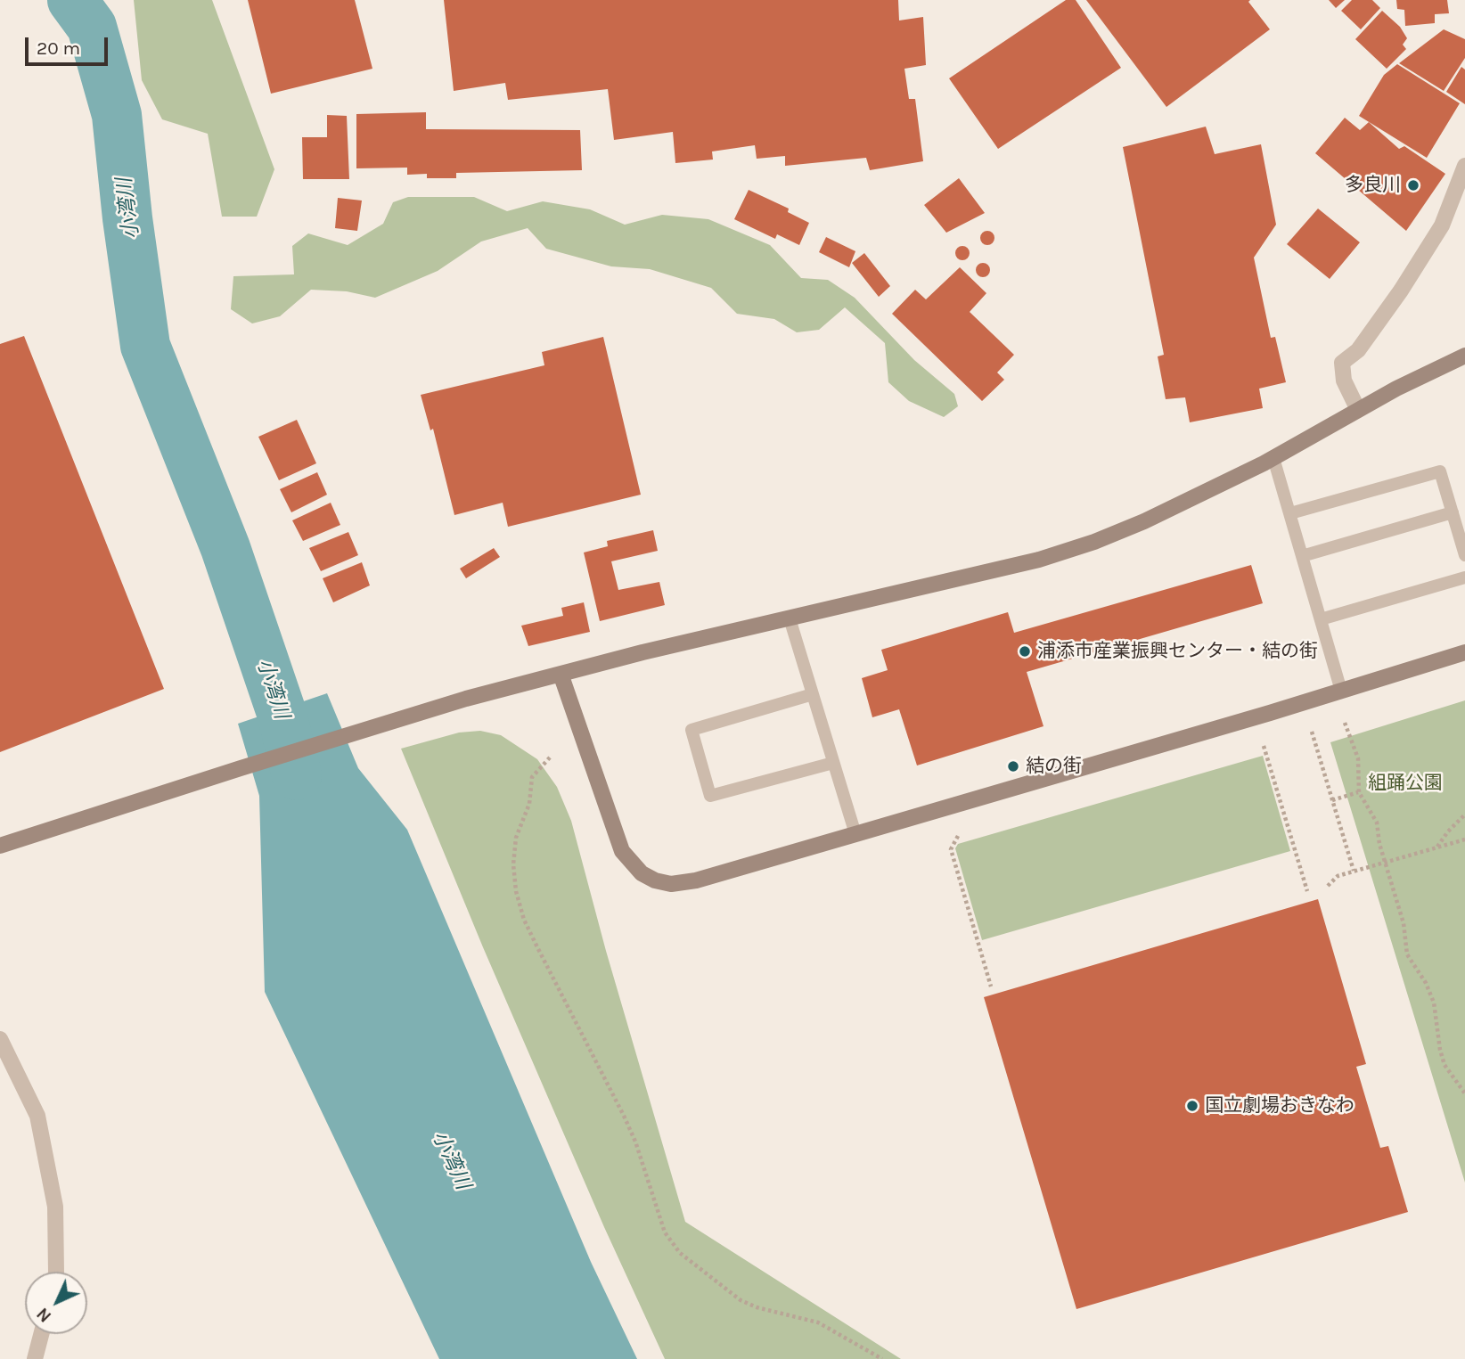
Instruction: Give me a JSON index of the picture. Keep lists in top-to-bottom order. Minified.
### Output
{"water":["小湾川"],"parks":["組踊公園"],"places":["多良川","浦添市産業振興センター・結の街","結の街","国立劇場おきなわ"],"scale_bar":"20 m","north":"bottom left"}
